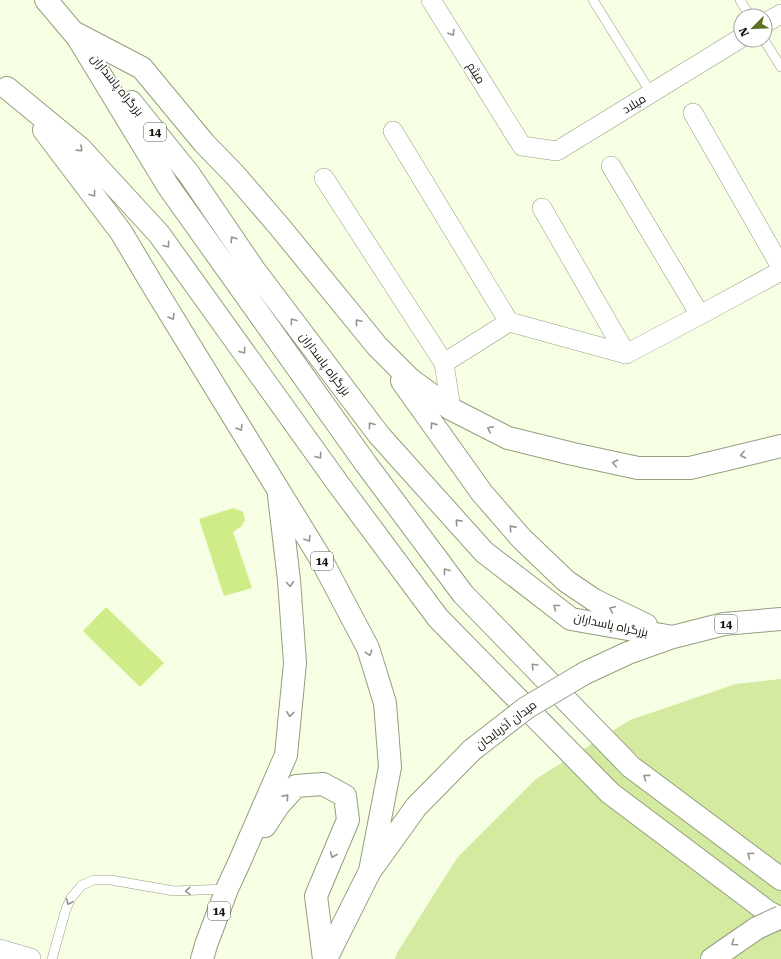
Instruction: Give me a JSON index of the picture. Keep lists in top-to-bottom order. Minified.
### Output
{"streets":{"highway":["بزرگراه پاسداران","14","میدان آذربایجان"],"street":["میثم","میلاد"]},"crossings":[["میثم","میلاد"],["بزرگراه پاسداران","میدان آذربایجان"],["14","میدان آذربایجان"]],"north":"bottom left"}
